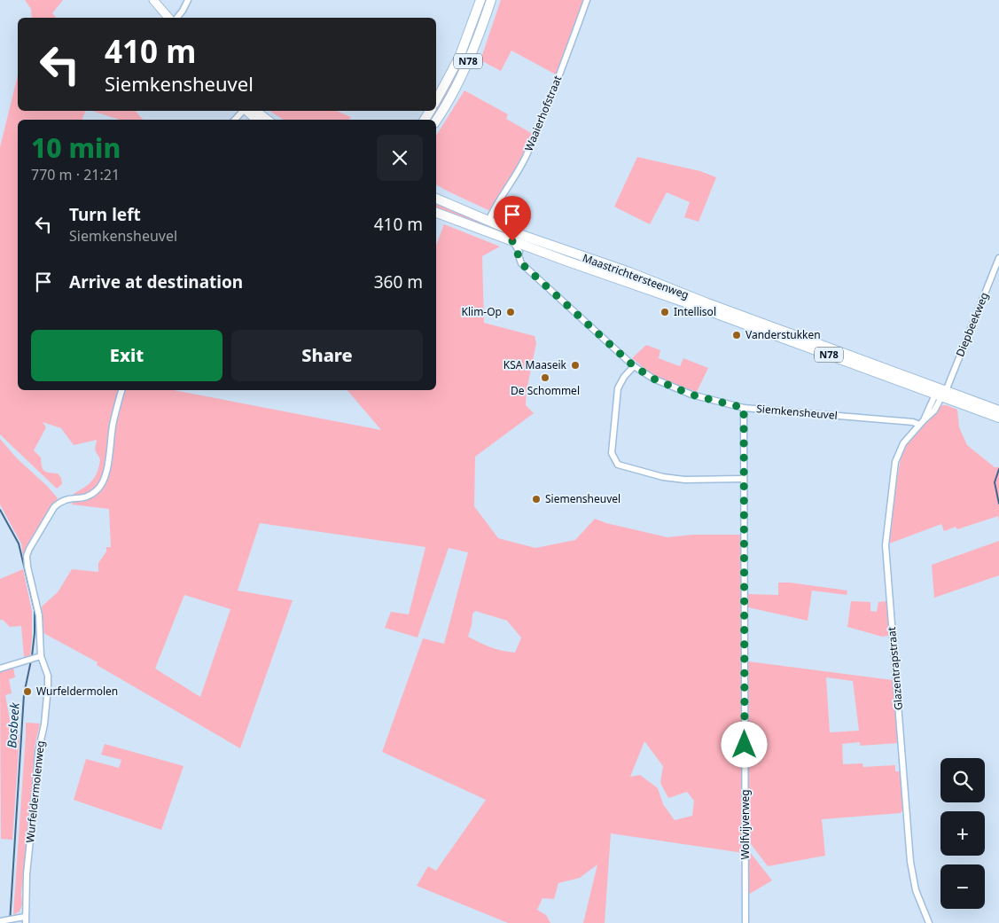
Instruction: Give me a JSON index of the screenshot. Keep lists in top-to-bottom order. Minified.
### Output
{"streets":{"main road":["N78","Maastrichtersteenweg"],"street":["Waaierhofstraat","Diepbeekweg","Siemkensheuvel","Glazentrapstraat","Wurfeldermolenweg","Wolfvijverweg"]},"crossings":[["N78","Maastrichtersteenweg"],["Waaierhofstraat","Maastrichtersteenweg"],["Maastrichtersteenweg","Diepbeekweg"],["Maastrichtersteenweg","Siemkensheuvel"],["Maastrichtersteenweg","Glazentrapstraat"],["Diepbeekweg","Glazentrapstraat"],["Siemkensheuvel","Glazentrapstraat"],["Siemkensheuvel","Wolfvijverweg"]],"water":["Bosbeek"],"places":["Klim-Op","Intellisol","Vanderstukken","KSA Maaseik","De Schommel","Siemensheuvel","Wurfeldermolen"],"page":{"turn":["410 m","Siemkensheuvel"],"heading":["10 min","770 m · 21:21"],"list":[{"name":"Turn left","note":"Siemkensheuvel","value":"410 m"},{"name":"Arrive at destination","value":"360 m"}],"buttons":["Exit","Share"],"map_buttons":["+","−"]}}
